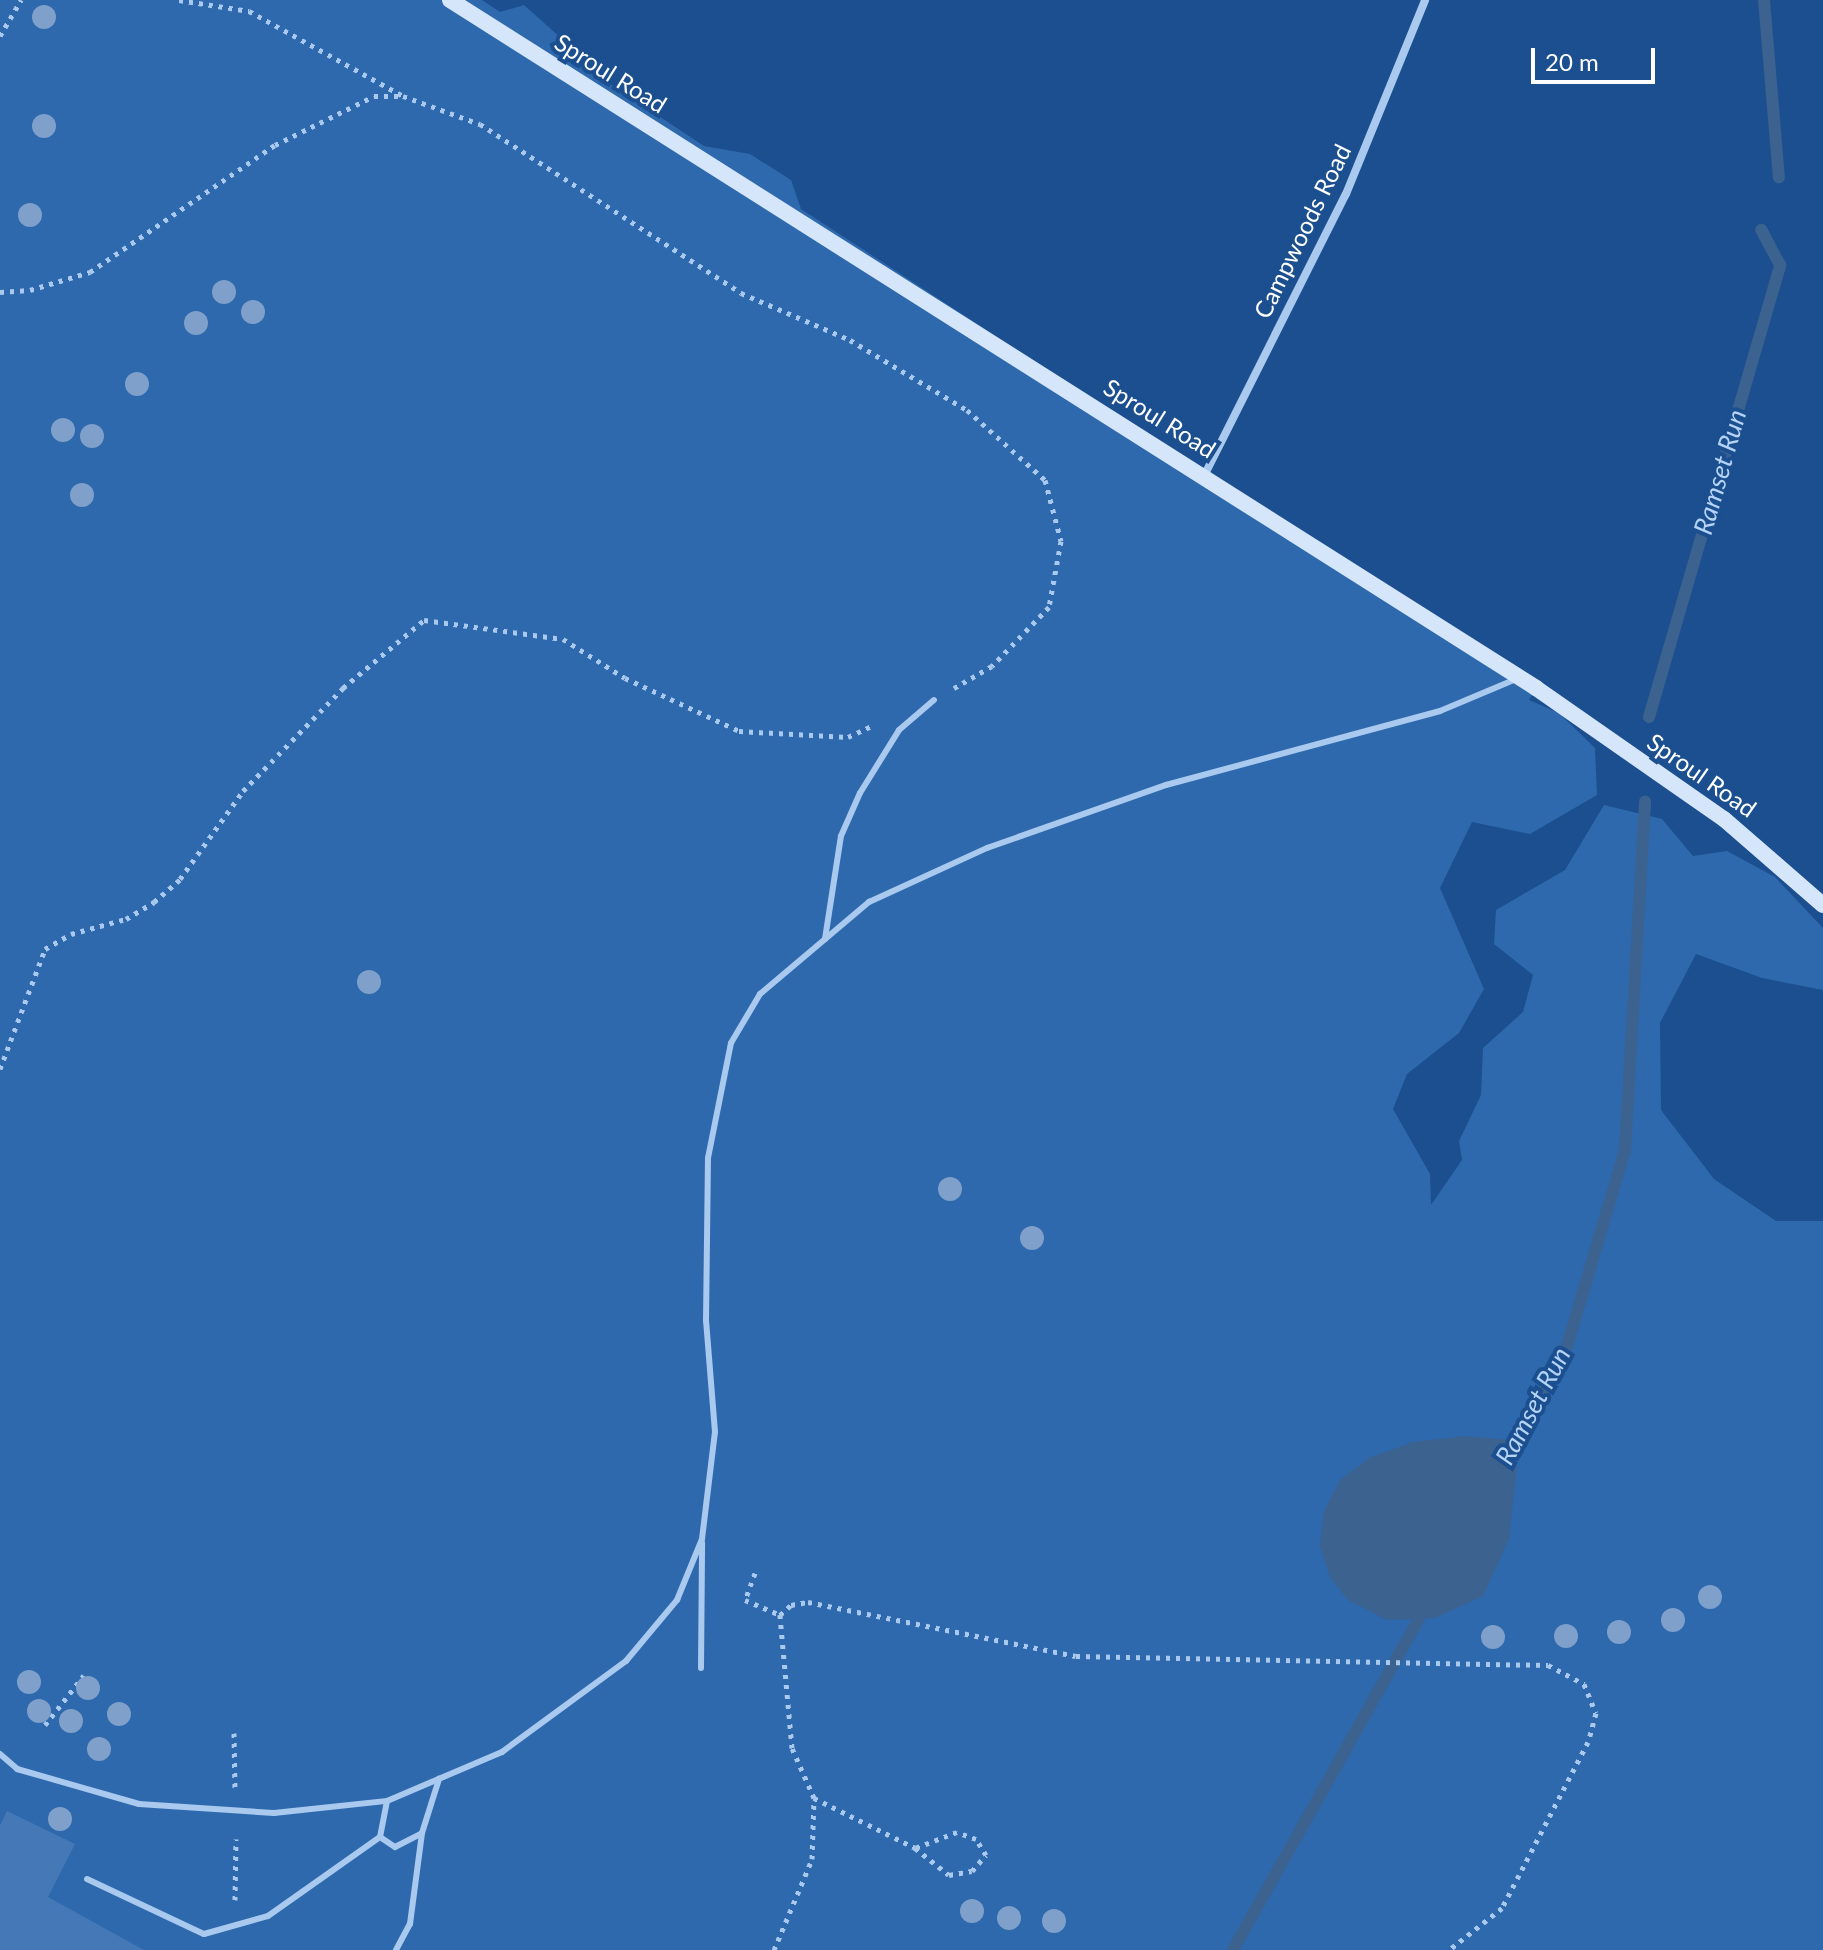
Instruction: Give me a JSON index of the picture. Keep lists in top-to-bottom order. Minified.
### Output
{"streets":{"main road":["Sproul Road"],"street":["Campwoods Road"]},"crossings":[["Sproul Road","Campwoods Road"]],"water":["Ramset Run"],"scale_bar":"20 m"}
